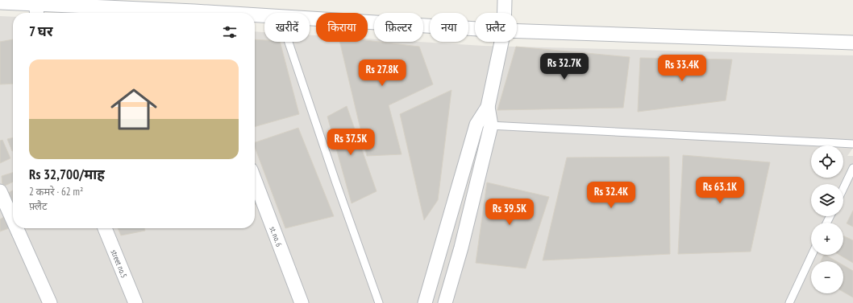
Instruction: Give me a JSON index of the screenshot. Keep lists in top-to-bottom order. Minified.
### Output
{"streets":{"street":["st. no. 6","street no.5"]},"page":{"chip":["खरीदें","किराया","फ़िल्टर","नया","फ़्लैट"],"heading":"7 घर","list":[{"name":"Rs 32,700/माह","note":"2 कमरे · 62 m² · फ़्लैट"}],"price":["Rs 32.7K","Rs 33.4K","Rs 27.8K","Rs 37.5K","Rs 63.1K","Rs 32.4K","Rs 39.5K"],"map_buttons":["+","−"]}}
